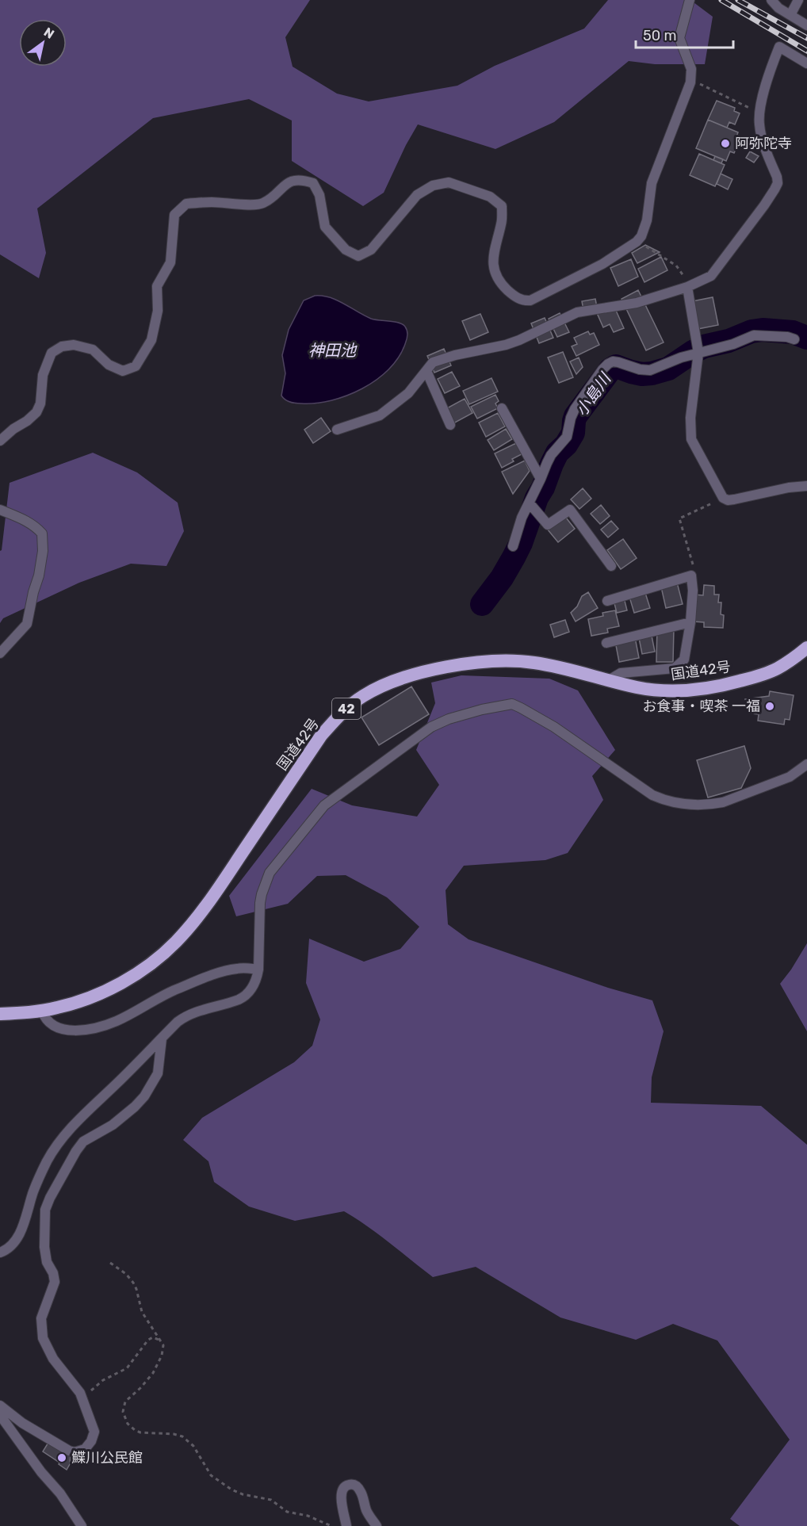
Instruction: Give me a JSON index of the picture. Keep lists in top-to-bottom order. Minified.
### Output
{"streets":{"highway":["国道42号","42"]},"water":["神田池","小島川"],"places":["阿弥陀寺","お食事・喫茶 一福","鰈川公民館"],"scale_bar":"50 m","north":"top right"}
